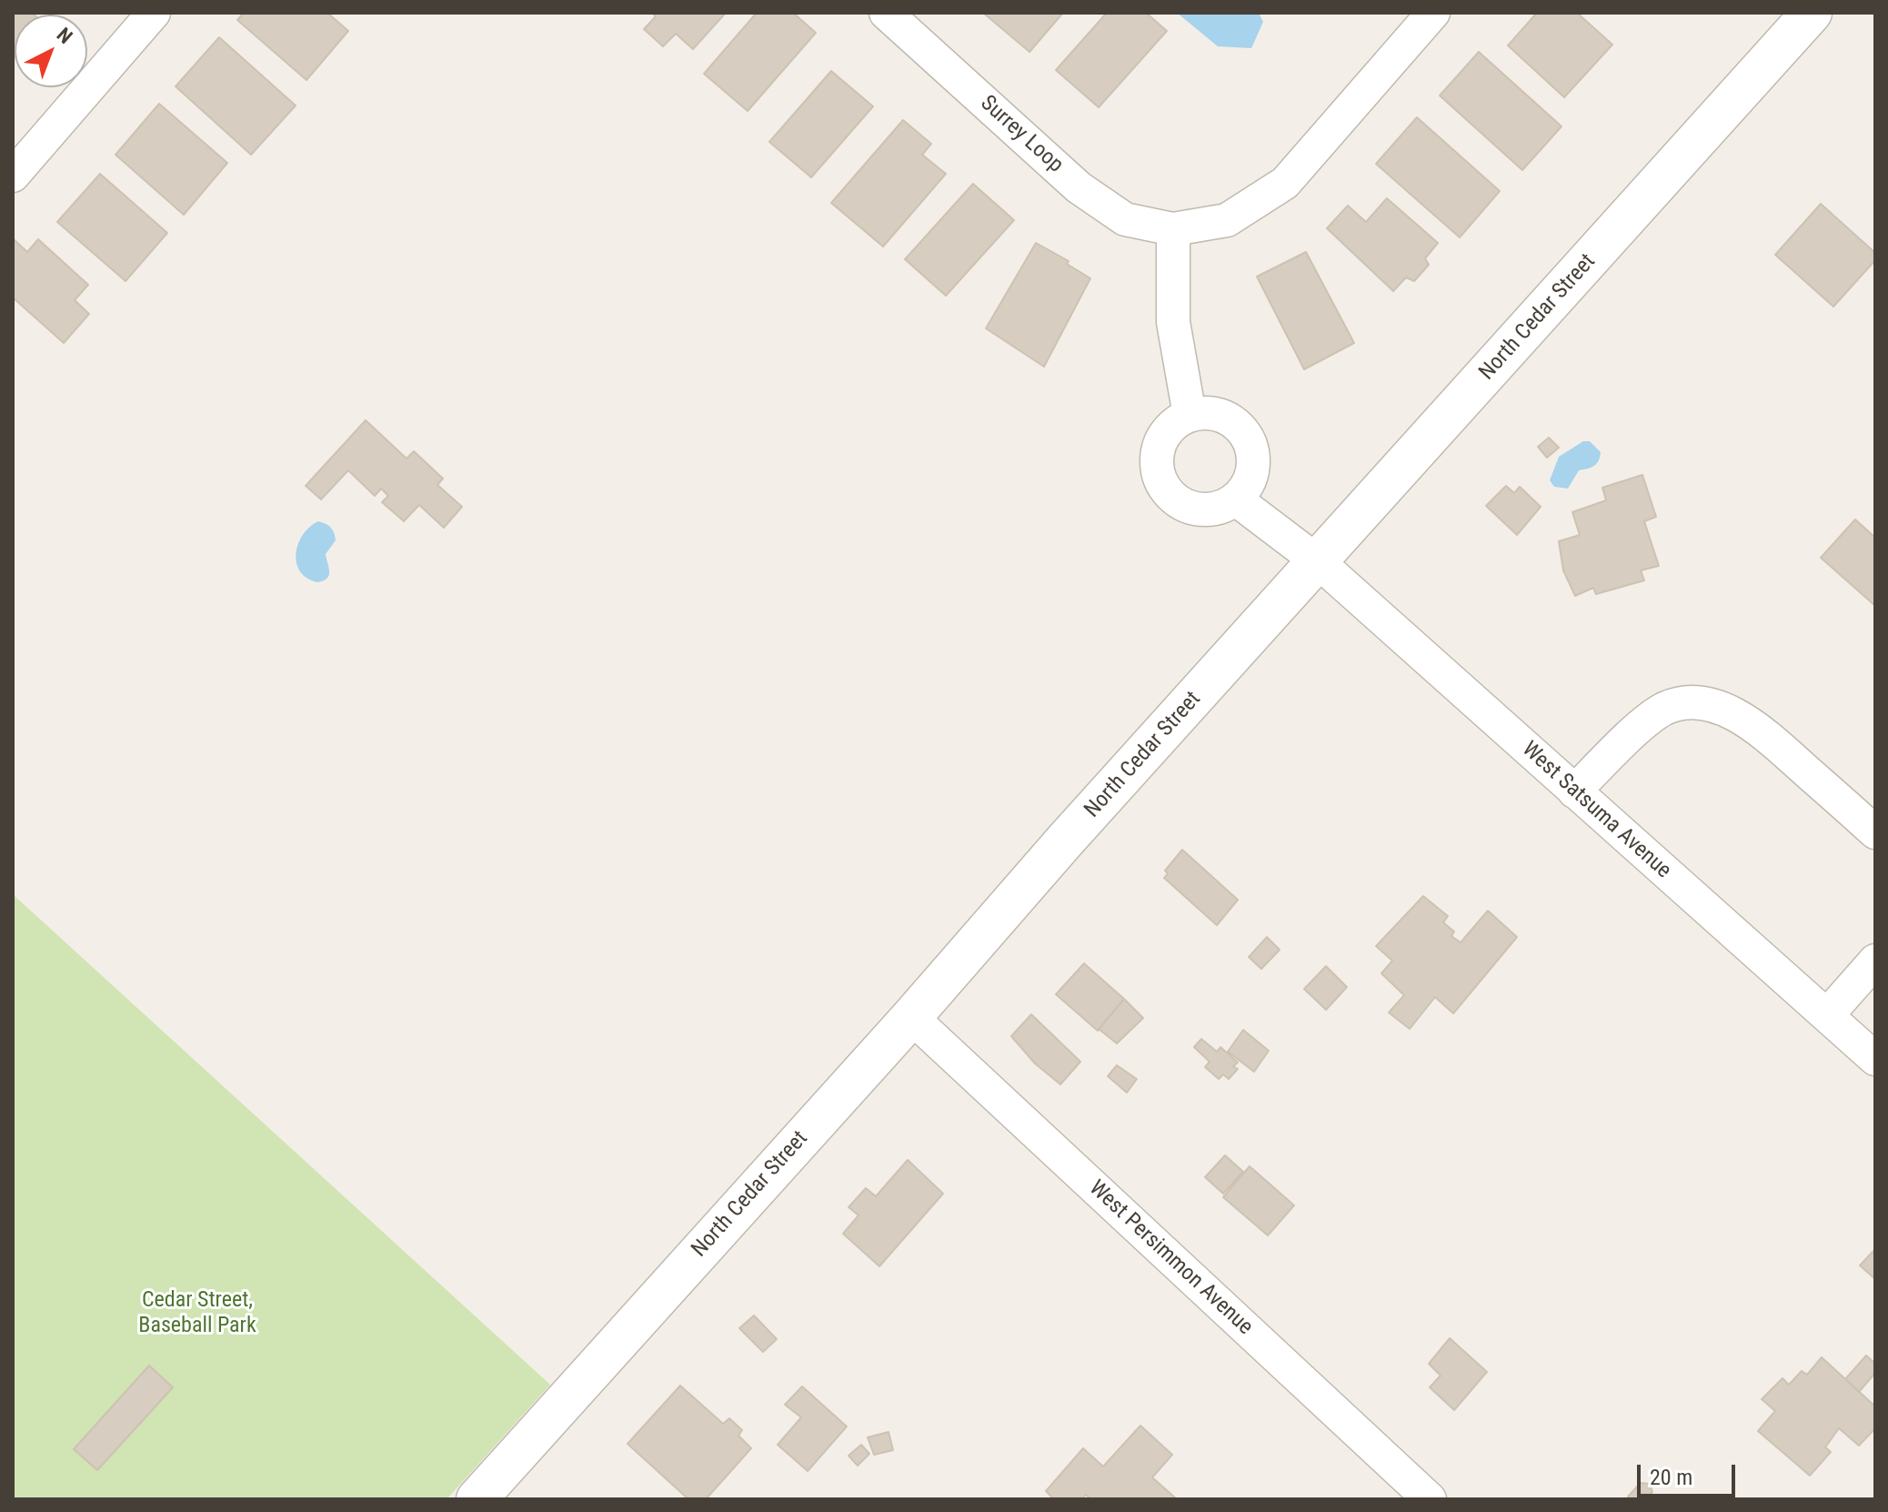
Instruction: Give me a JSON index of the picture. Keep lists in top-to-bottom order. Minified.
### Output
{"streets":{"street":["Surrey Loop","North Cedar Street","West Satsuma Avenue","West Persimmon Avenue"]},"crossings":[["North Cedar Street","West Satsuma Avenue"],["North Cedar Street","West Persimmon Avenue"]],"parks":["Cedar Street, Baseball Park"],"scale_bar":"20 m","north":"top right"}
